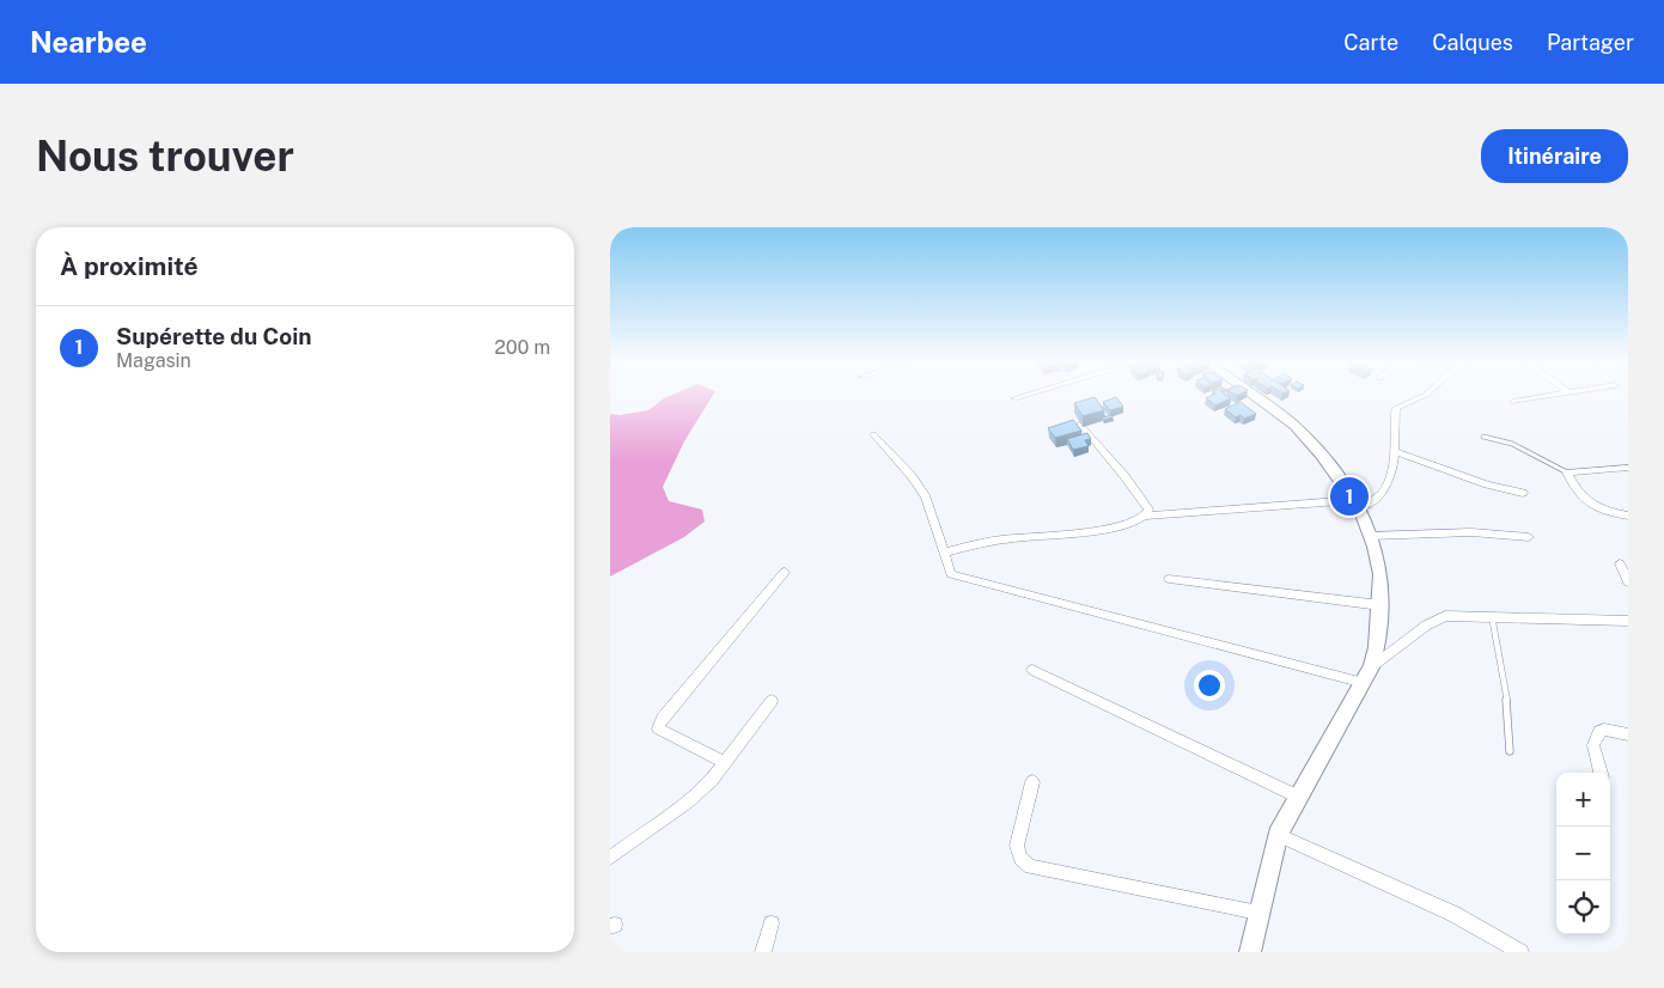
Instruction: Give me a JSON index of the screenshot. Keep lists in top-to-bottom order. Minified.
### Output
{"page":{"header":"Nearbee","nav":["Carte","Calques","Partager"],"buttons":"Itinéraire","title":"Nous trouver","heading":"À proximité","list":[{"mark":"1","name":"Supérette du Coin","note":"Magasin","value":"200 m"}],"pins":"1","map_buttons":["+","−"]}}
